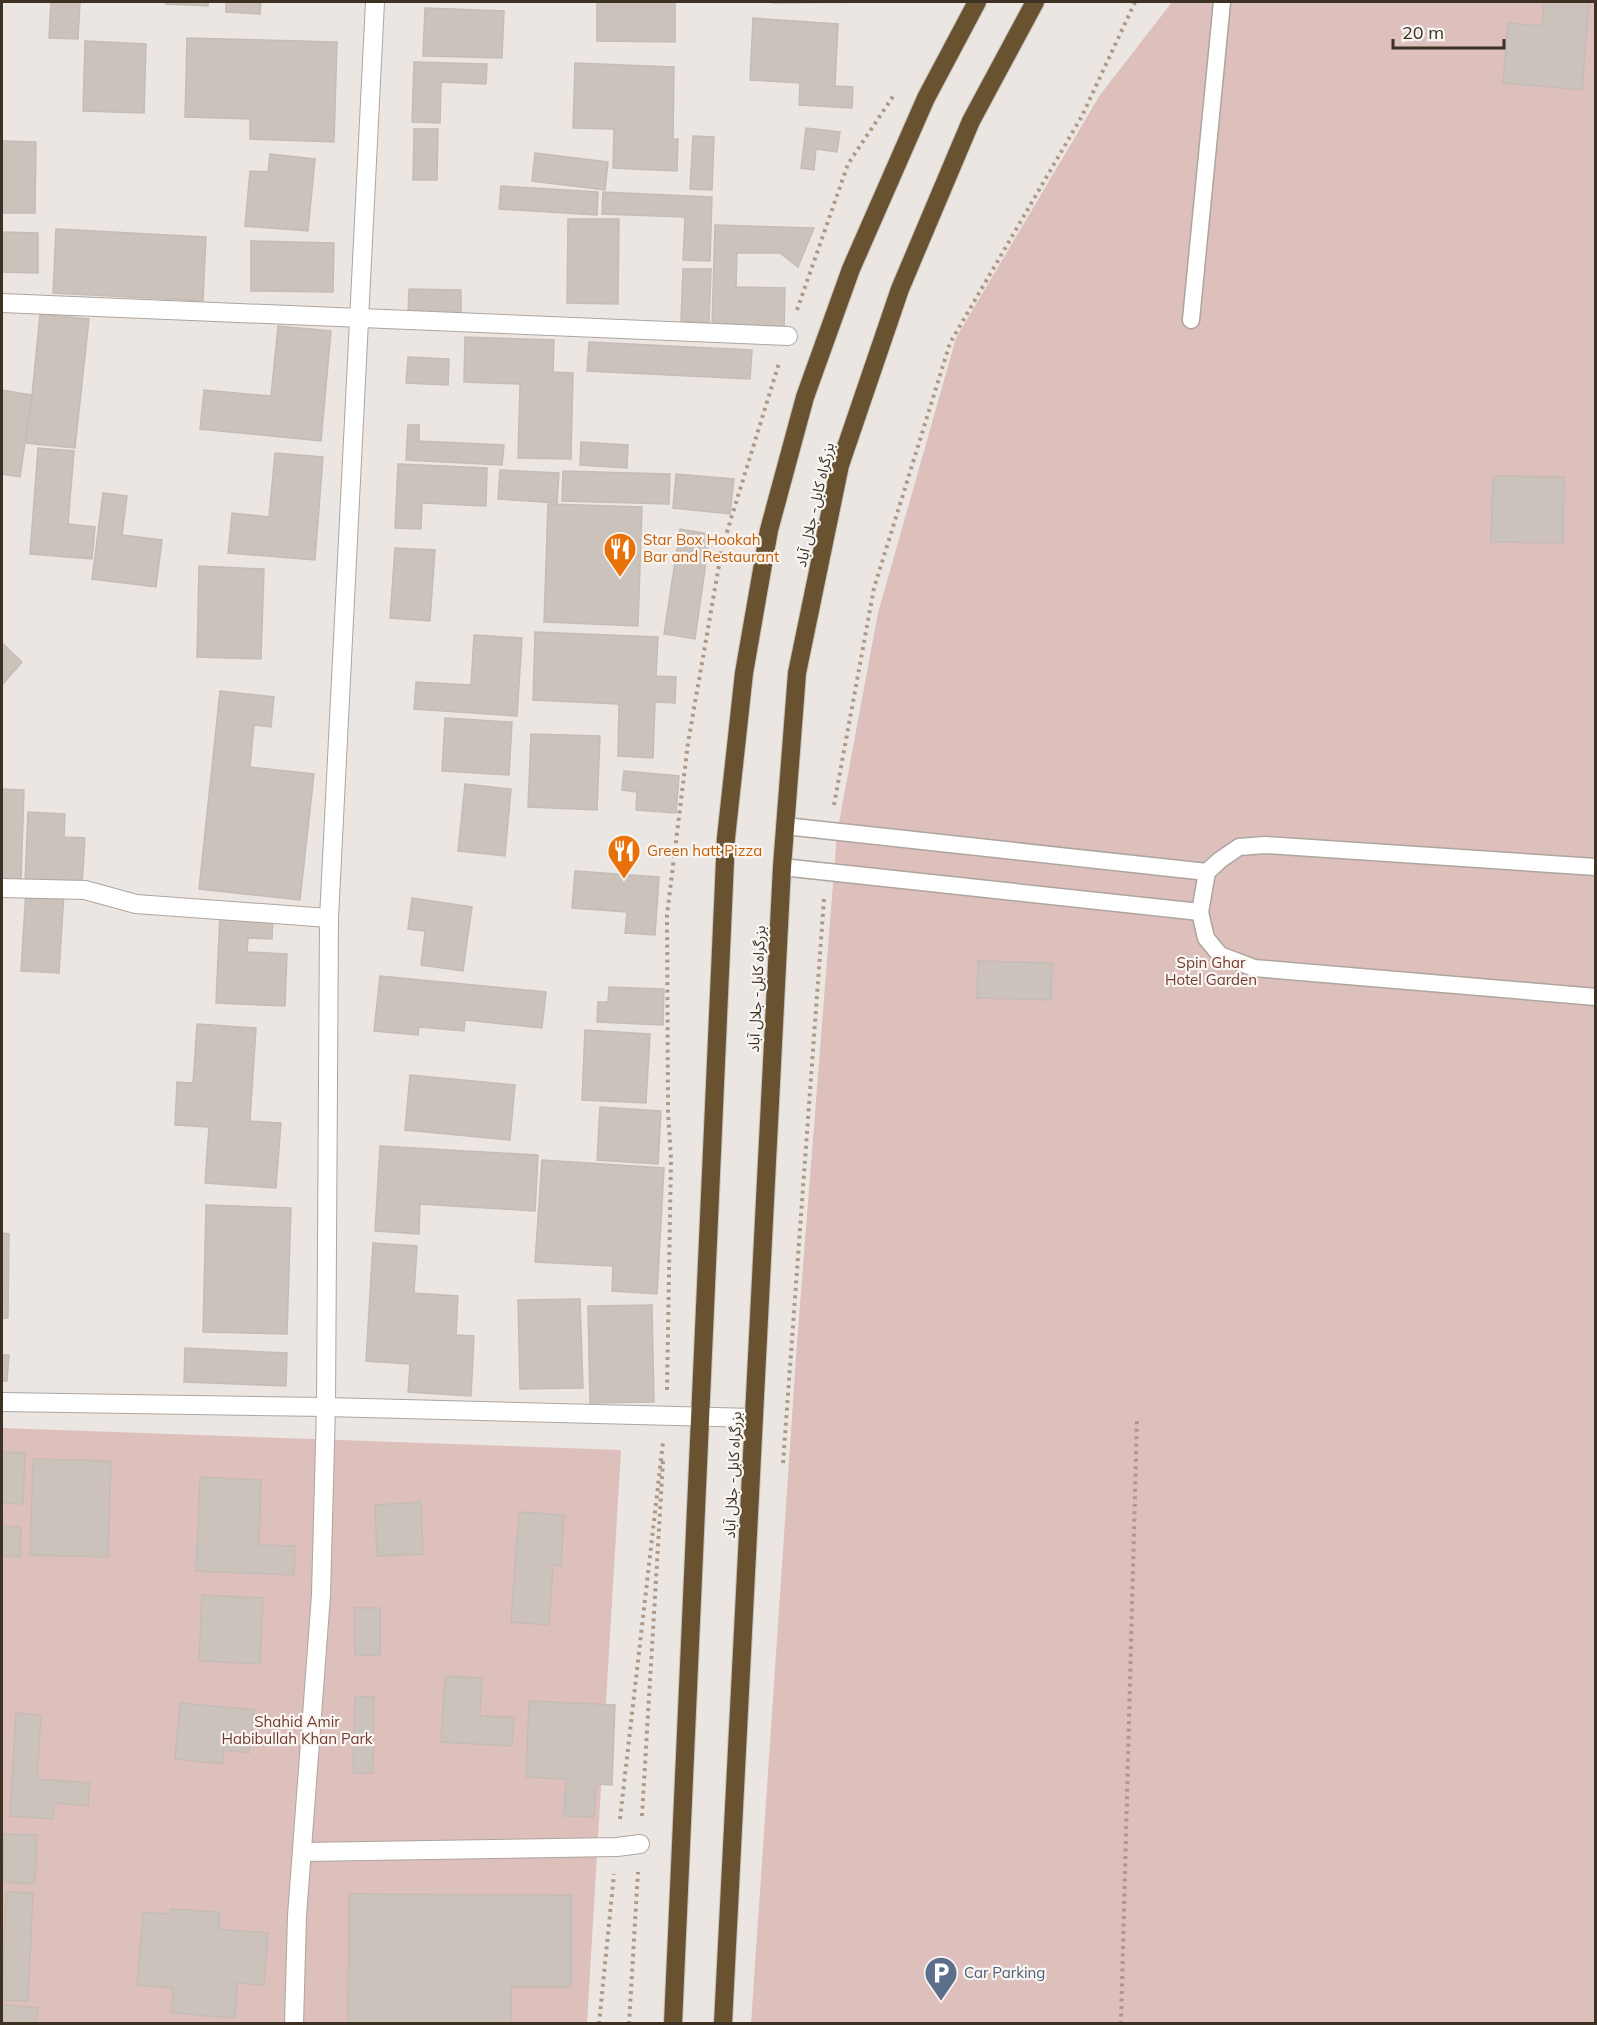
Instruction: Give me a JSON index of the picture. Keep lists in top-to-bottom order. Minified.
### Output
{"streets":{"highway":["بزرگراه کابل- جلال آباد"]},"parks":["Spin Ghar Hotel Garden","Shahid Amir Habibullah Khan Park"],"places":{"restaurant":["Star Box Hookah Bar and Restaurant","Green hatt Pizza"],"parking":["Car Parking"]},"scale_bar":"20 m"}
